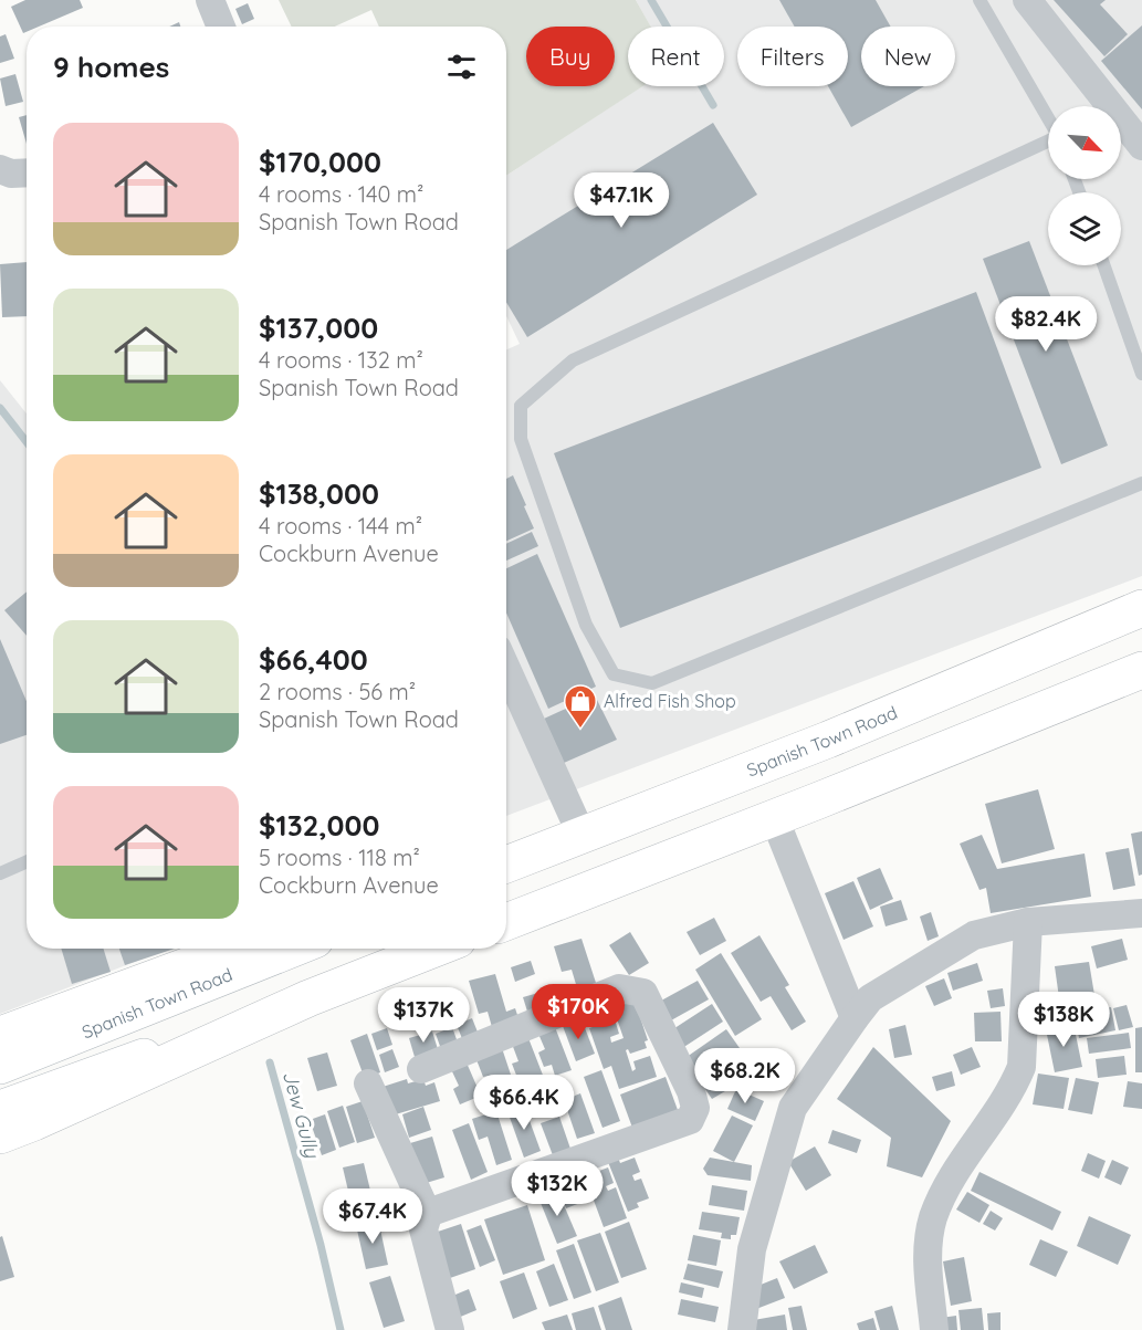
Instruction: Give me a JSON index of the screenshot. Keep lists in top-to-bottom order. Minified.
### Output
{"streets":{"main road":["Spanish Town Road"]},"water":["Jew Gully"],"places":{"shop":["Alfred Fish Shop"]},"north":"bottom right","page":{"chip":["Buy","Rent","Filters","New"],"heading":"9 homes","list":[{"name":"$170,000","note":"4 rooms · 140 m² · Spanish Town Road"},{"name":"$137,000","note":"4 rooms · 132 m² · Spanish Town Road"},{"name":"$138,000","note":"4 rooms · 144 m² · Cockburn Avenue"},{"name":"$66,400","note":"2 rooms · 56 m² · Spanish Town Road"},{"name":"$132,000","note":"5 rooms · 118 m² · Cockburn Avenue"}],"price":["$47.1K","$82.4K","$170K","$137K","$138K","$68.2K","$66.4K","$132K","$67.4K"]}}
